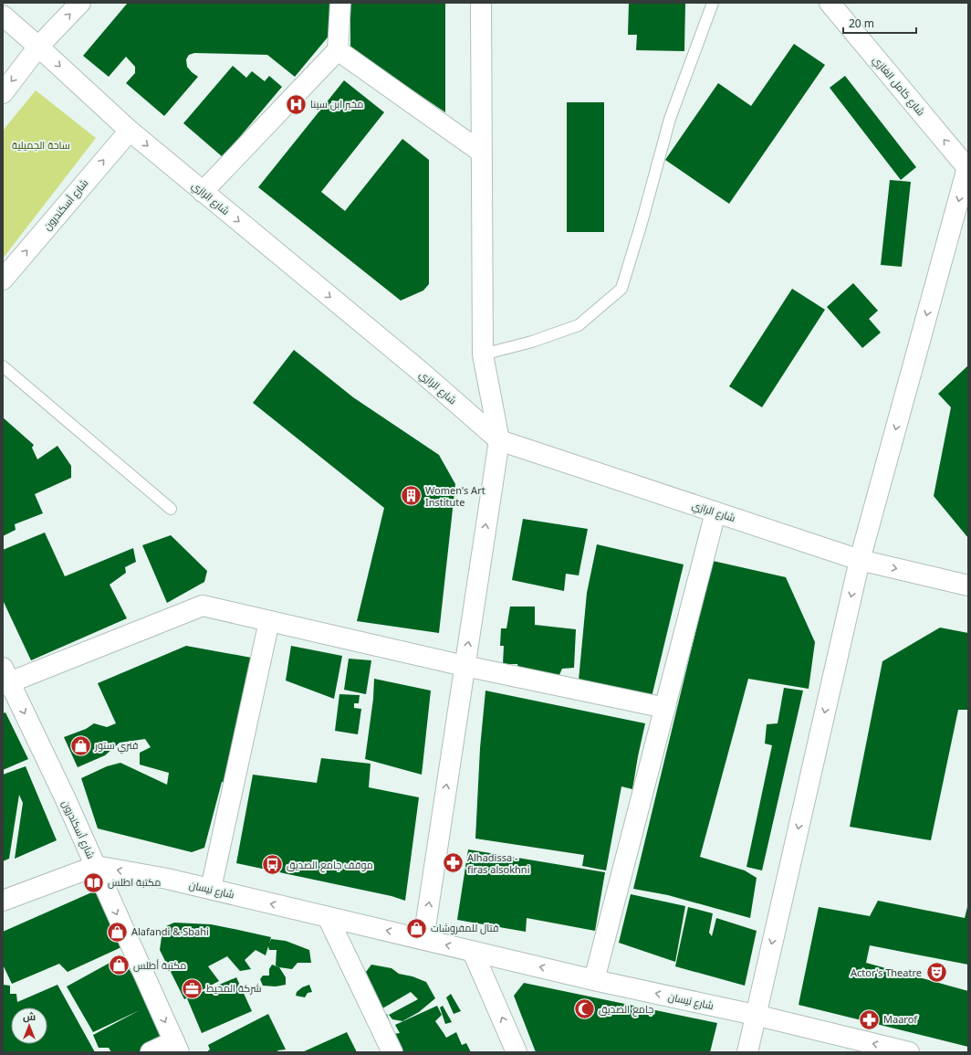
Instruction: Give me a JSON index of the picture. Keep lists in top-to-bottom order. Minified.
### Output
{"streets":{"street":["شارع كامل الغازي","شارع الرازي","شارع أسكندرون","شارع نيسان"]},"crossings":[["شارع الرازي","شارع أسكندرون"],["شارع أسكندرون","شارع نيسان"]],"one_way":["شارع كامل الغازي","شارع الرازي","شارع نيسان"],"parks":["ساحة الجميلية"],"places":{"hospital":["مخبر ابن سينا"],"building":["Women's Art Institute"],"shop":["فنري ستور","فتال للمفروشات","Alafandi & Sbahi","مكتبة أطلس"],"pharmacy":["Alhadissa - firas alsokhni","Maarof"],"bus stop":["موقف جامع الصديق"],"library":["مكتبة اطلس"],"theatre":["Actor's Theatre"],"office":["شركة المحيط"],"mosque":["جامع الصديق"]},"scale_bar":"20 m","north":"top"}
